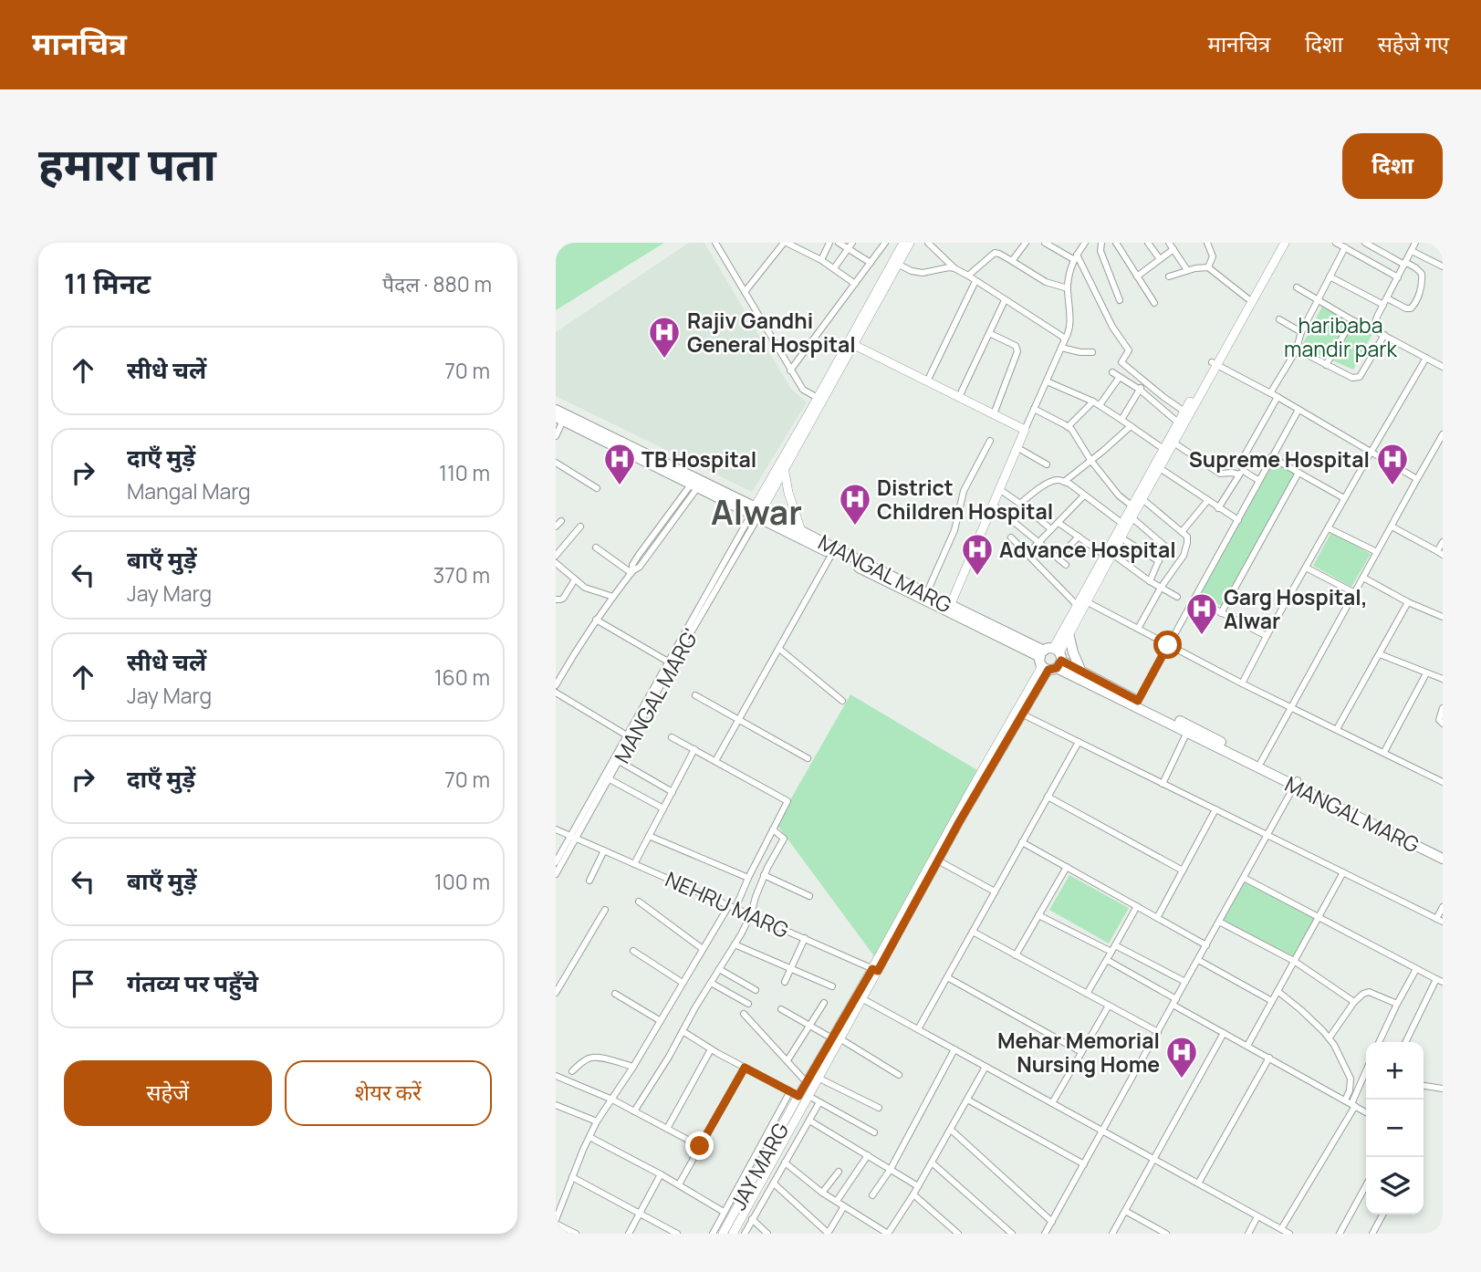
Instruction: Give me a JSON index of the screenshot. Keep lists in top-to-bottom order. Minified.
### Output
{"streets":{"main road":["MANGAL MARG","JAY MARG"],"street":["MANGAL MARG'","NEHRU MARG"]},"crossings":[["MANGAL MARG","MANGAL MARG'"],["MANGAL MARG","JAY MARG"],["MANGAL MARG'","NEHRU MARG"],["NEHRU MARG","JAY MARG"]],"districts":["Alwar"],"parks":["haribaba mandir park"],"places":{"hospital":["Rajiv Gandhi General Hospital","TB Hospital","Supreme Hospital","District Children Hospital","Advance Hospital","Garg Hospital, Alwar","Mehar Memorial Nursing Home"]},"page":{"header":"मानचित्र","nav":["मानचित्र","दिशा","सहेजे गए"],"title":"हमारा पता","buttons":["दिशा",["सहेजें","शेयर करें"]],"heading":["11 मिनट","पैदल · 880 m"],"list":[["सीधे चलें","70 m"],["दाएँ मुड़ें","Mangal Marg","110 m"],["बाएँ मुड़ें","Jay Marg","370 m"],["सीधे चलें","Jay Marg","160 m"],["दाएँ मुड़ें","70 m"],["बाएँ मुड़ें","100 m"],"गंतव्य पर पहुँचे"],"map_buttons":["+","−"]}}
